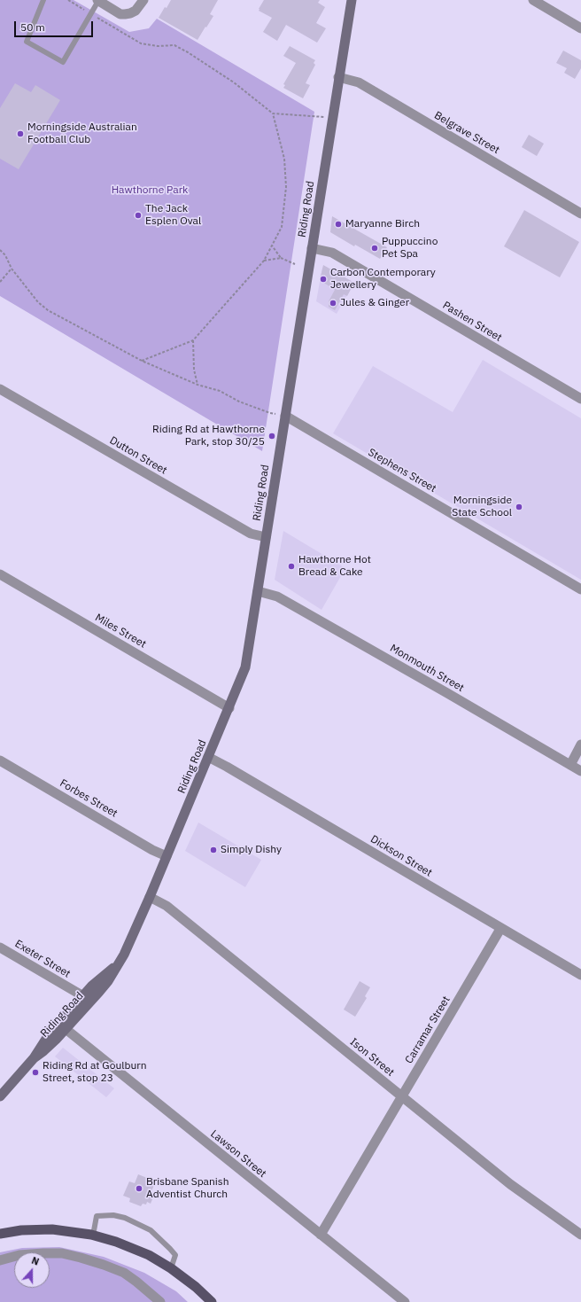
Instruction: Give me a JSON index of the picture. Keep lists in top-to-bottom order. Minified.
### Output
{"streets":{"main road":["Riding Road"],"street":["Belgrave Street","Pashen Street","Dutton Street","Stephens Street","Miles Street","Monmouth Street","Forbes Street","Dickson Street","Exeter Street","Carramar Street","Ison Street","Lawson Street"]},"crossings":[["Belgrave Street","Riding Road"],["Riding Road","Pashen Street"],["Riding Road","Dutton Street"],["Riding Road","Stephens Street"],["Riding Road","Miles Street"],["Riding Road","Monmouth Street"],["Riding Road","Forbes Street"],["Riding Road","Dickson Street"],["Riding Road","Exeter Street"],["Riding Road","Ison Street"],["Riding Road","Lawson Street"],["Dickson Street","Carramar Street"],["Carramar Street","Ison Street"],["Carramar Street","Lawson Street"]],"parks":["Hawthorne Park"],"places":["Morningside Australian Football Club","The Jack Esplen Oval","Maryanne Birch","Puppuccino Pet Spa","Carbon Contemporary Jewellery","Jules & Ginger","Riding Rd at Hawthorne Park, stop 30/25","Morningside State School","Hawthorne Hot Bread & Cake","Simply Dishy","Riding Rd at Goulburn Street, stop 23","Brisbane Spanish Adventist Church"],"scale_bar":"50 m","north":"top"}
